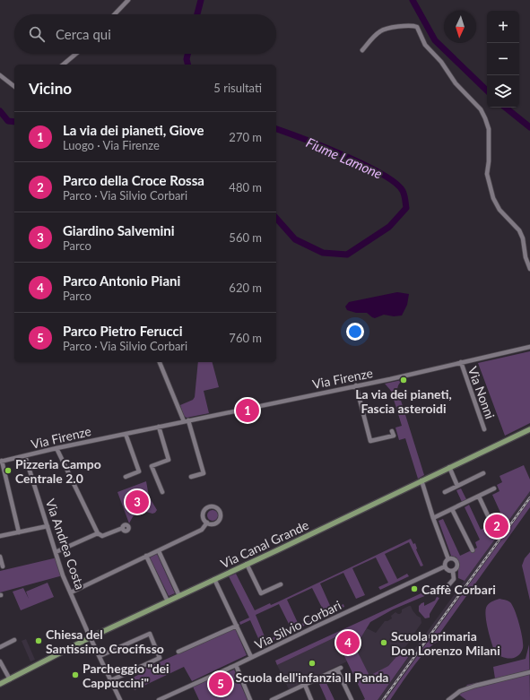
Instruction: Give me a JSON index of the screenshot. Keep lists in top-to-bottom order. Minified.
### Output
{"streets":{"main road":["Via Canal Grande"],"street":["Via Firenze","Via Nonni","Via Andrea Costa","Via Silvio Corbari"]},"crossings":[["Via Firenze","Via Nonni"],["Via Firenze","Via Andrea Costa"],["Via Andrea Costa","Via Canal Grande"]],"water":["Fiume Lamone"],"places":["La via dei pianeti, Fascia asteroidi","Pizzeria Campo Centrale 2.0","Caffè Corbari","Chiesa del Santissimo Crocifisso","Scuola primaria Don Lorenzo Milani","Scuola dell'infanzia Il Panda","Parcheggio \"dei Cappuccini\""],"north":"bottom","page":{"map_buttons":["+","−"],"search":"Cerca qui","heading":["Vicino","5 risultati"],"list":[{"mark":"1","name":"La via dei pianeti, Giove","note":"Luogo · Via Firenze","value":"270 m"},{"mark":"2","name":"Parco della Croce Rossa","note":"Parco · Via Silvio Corbari","value":"480 m"},{"mark":"3","name":"Giardino Salvemini","note":"Parco","value":"560 m"},{"mark":"4","name":"Parco Antonio Piani","note":"Parco","value":"620 m"},{"mark":"5","name":"Parco Pietro Ferucci","note":"Parco · Via Silvio Corbari","value":"760 m"}],"pins":["1","3","2","4","5"]}}
